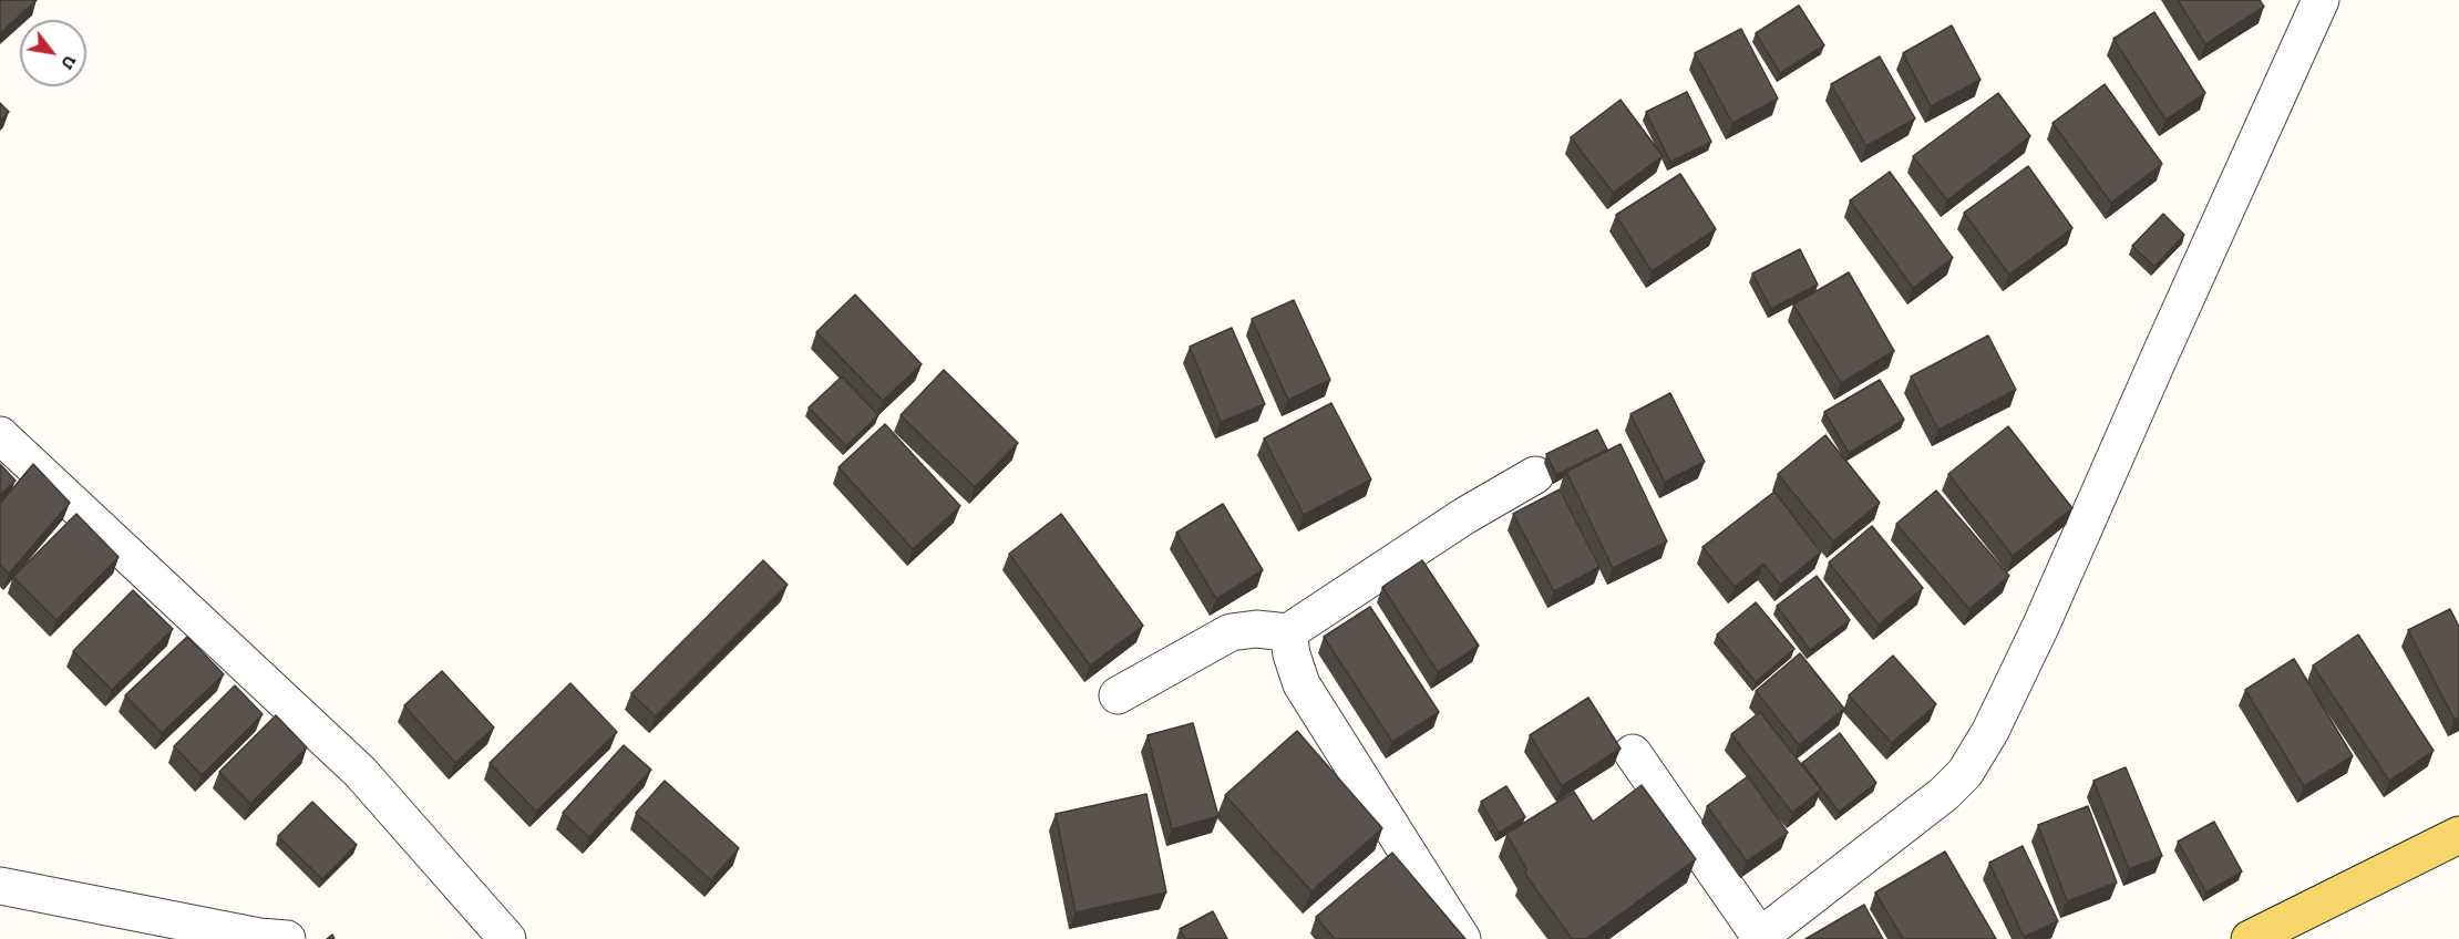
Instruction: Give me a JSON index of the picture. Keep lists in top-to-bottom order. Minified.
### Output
{"north":"bottom right"}
